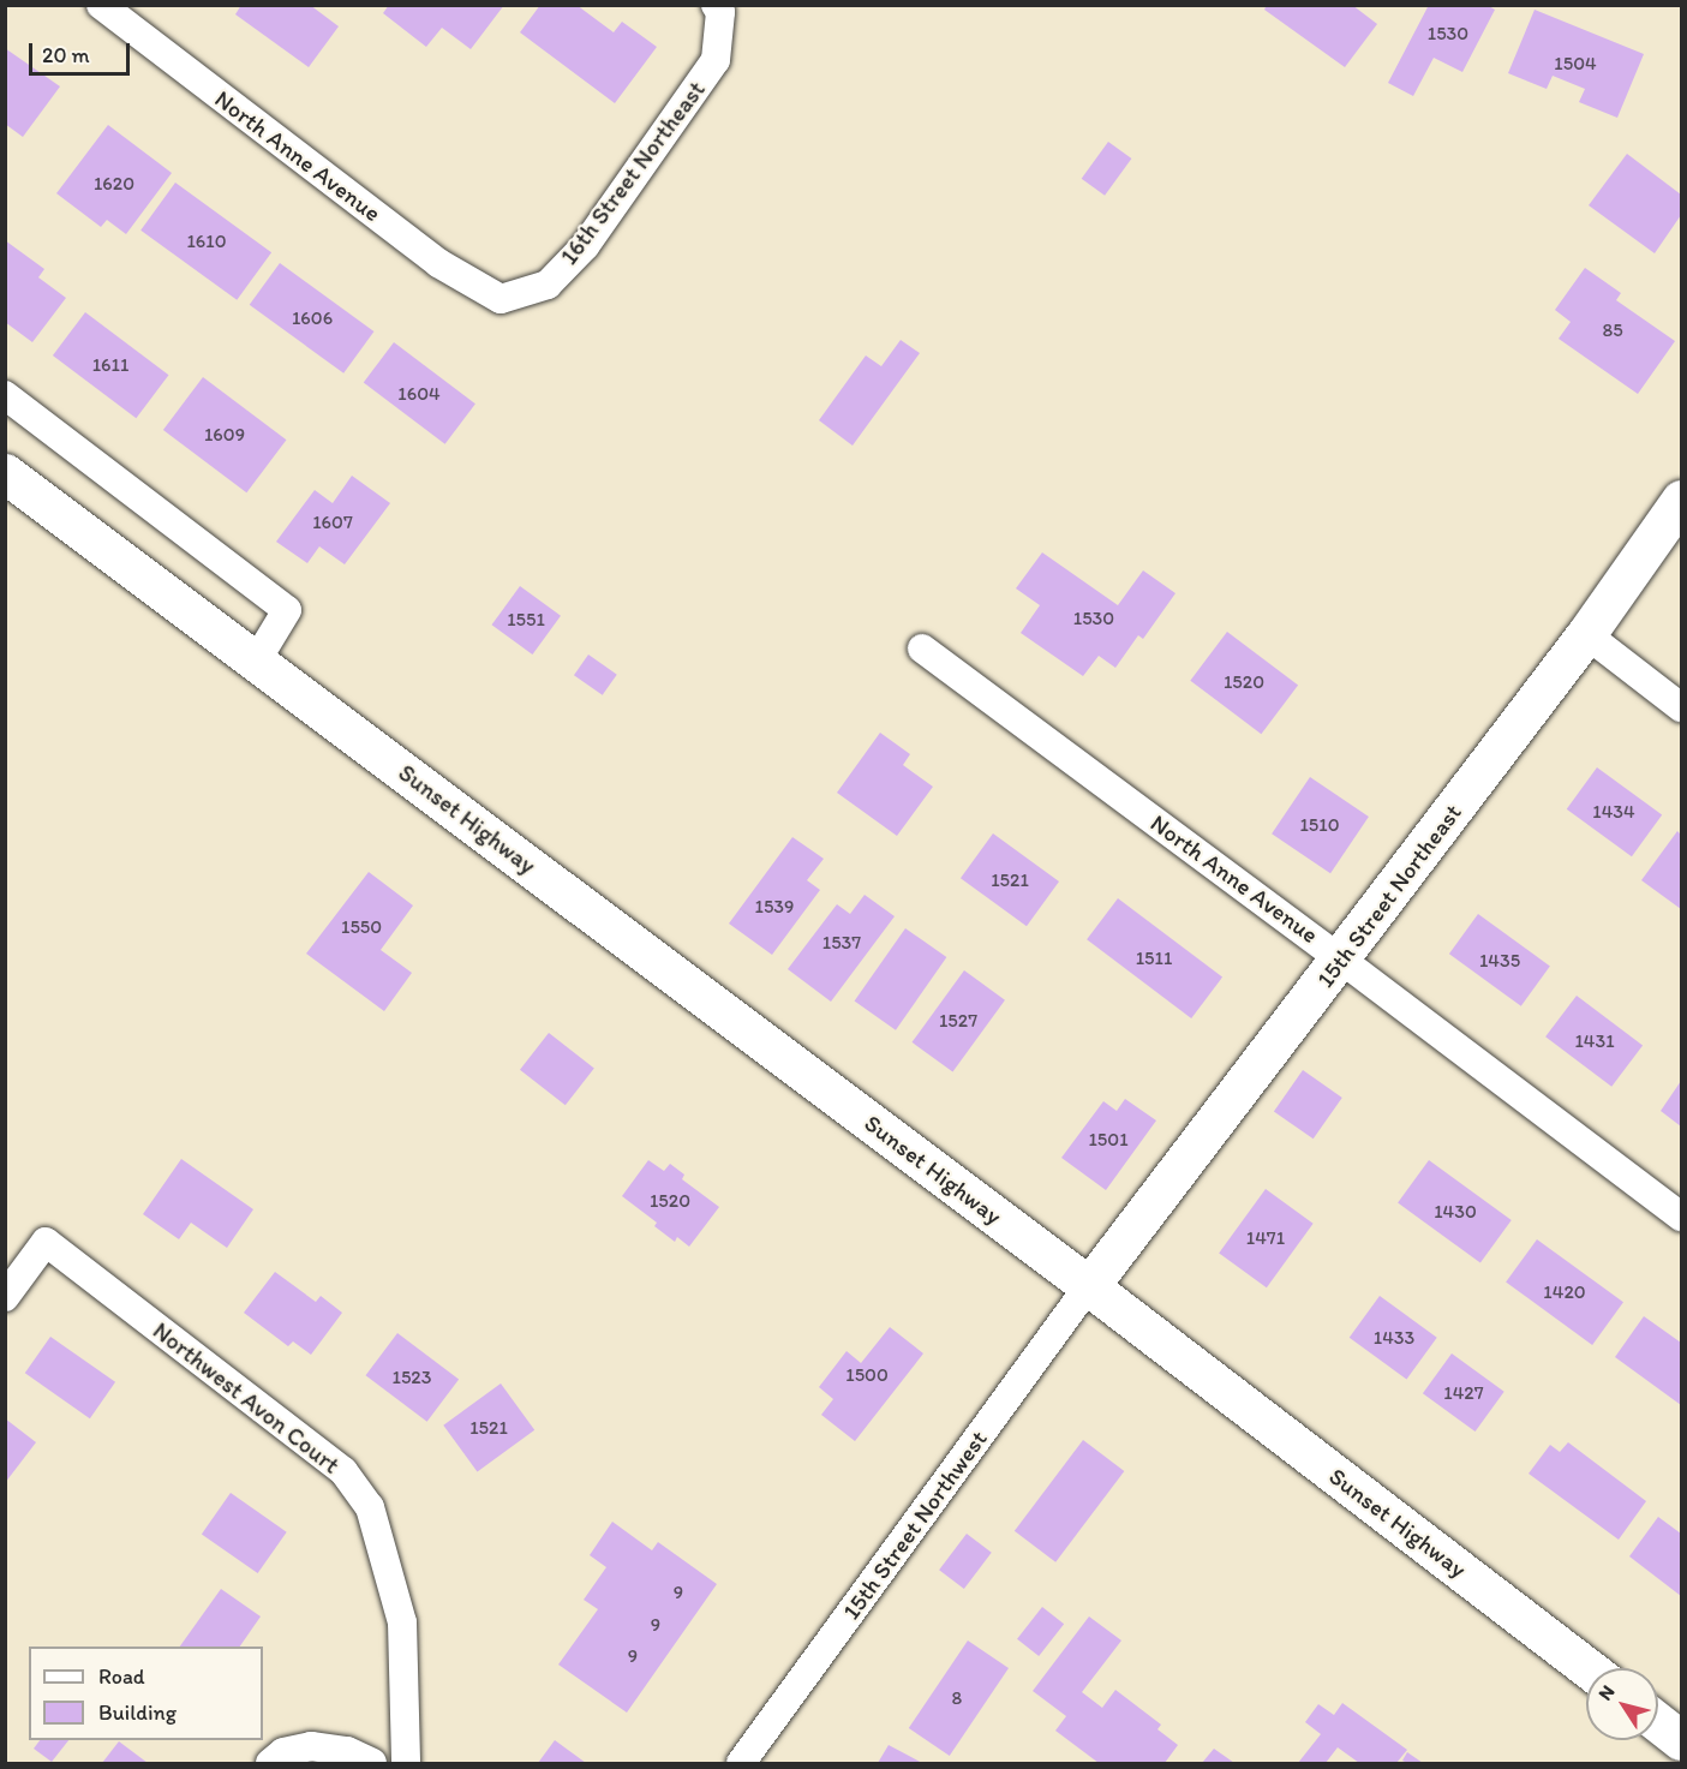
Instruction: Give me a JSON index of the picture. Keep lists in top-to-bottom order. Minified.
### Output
{"streets":{"main road":["Sunset Highway","15th Street Northeast"],"street":["North Anne Avenue","16th Street Northeast","Northwest Avon Court","15th Street Northwest"]},"crossings":[["North Anne Avenue","16th Street Northeast"],["North Anne Avenue","15th Street Northeast"],["Sunset Highway","15th Street Northeast"],["Sunset Highway","15th Street Northwest"],["15th Street Northeast","15th Street Northwest"]],"house_numbers":["1530","1504","1620","1610","1606","85","1611","1604","1609","1607","1530","1551","1520","1434","1510","1521","1539","1550","1537","1511","1435","1527","1431","1501","1520","1430","1471","1420","1433","1500","1523","1427","1521","9","9","9","8"],"legend":["Road","Building"],"scale_bar":"20 m","north":"top left"}
